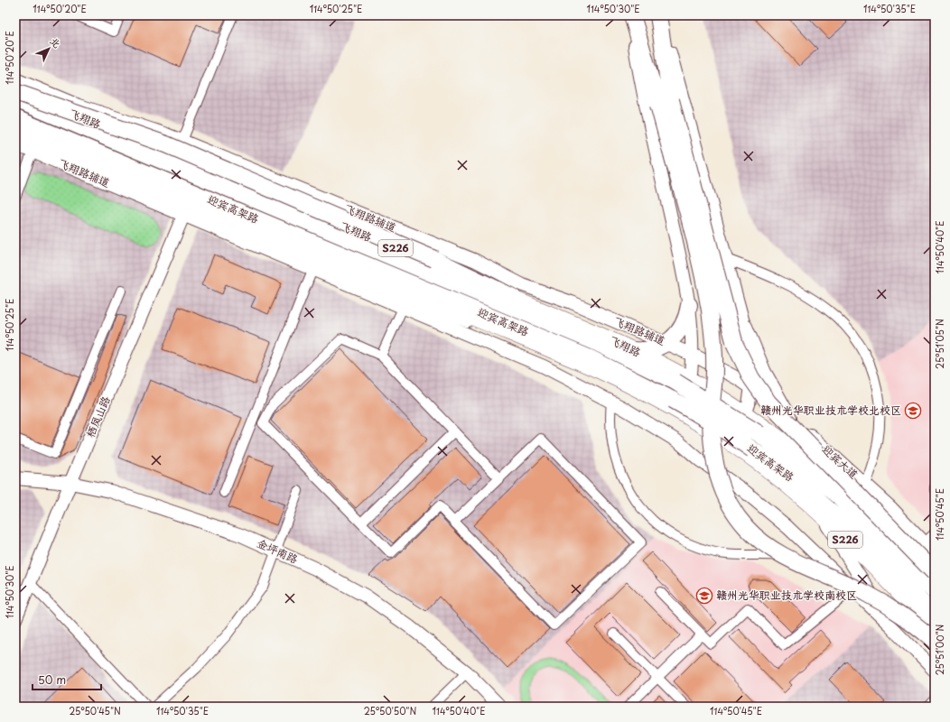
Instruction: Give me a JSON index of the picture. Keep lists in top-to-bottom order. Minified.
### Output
{"streets":{"highway":["迎宾高架路"],"main road":["飞翔路","S226","迎宾大道"],"street":["飞翔路辅道","栖凤山路","金坪南路"]},"crossings":[["飞翔路","迎宾大道"],["飞翔路辅道","栖凤山路"],["飞翔路辅道","迎宾大道"],["栖凤山路","金坪南路"]],"places":{"school or university":["赣州光华职业技术学校北校区","赣州光华职业技术学校南校区"]},"scale_bar":"50 m","north":"top right","coordinates":["114°50'20\"E","114°50'25\"E","114°50'30\"E","114°50'35\"E","114°50'40\"E","25°51'05\"N","114°50'45\"E","25°51'00\"N","25°50'45\"N","25°50'50\"N"]}
